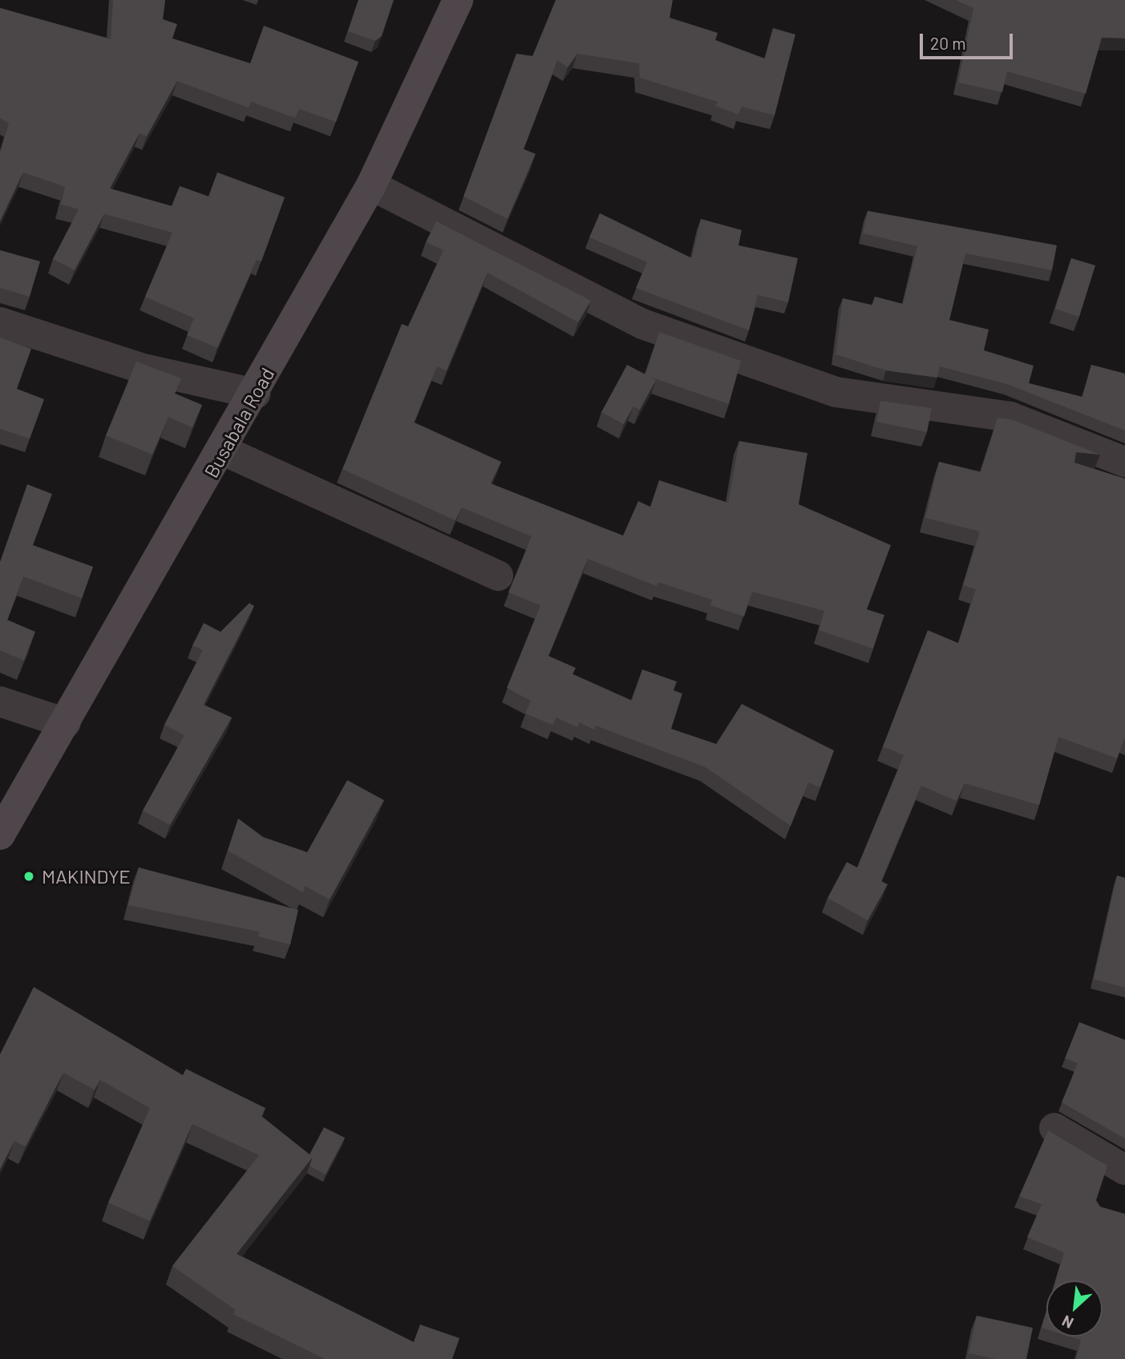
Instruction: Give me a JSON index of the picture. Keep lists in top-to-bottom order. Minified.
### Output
{"streets":{"street":["Busabala Road"]},"places":["MAKINDYE"],"scale_bar":"20 m","north":"bottom left"}
